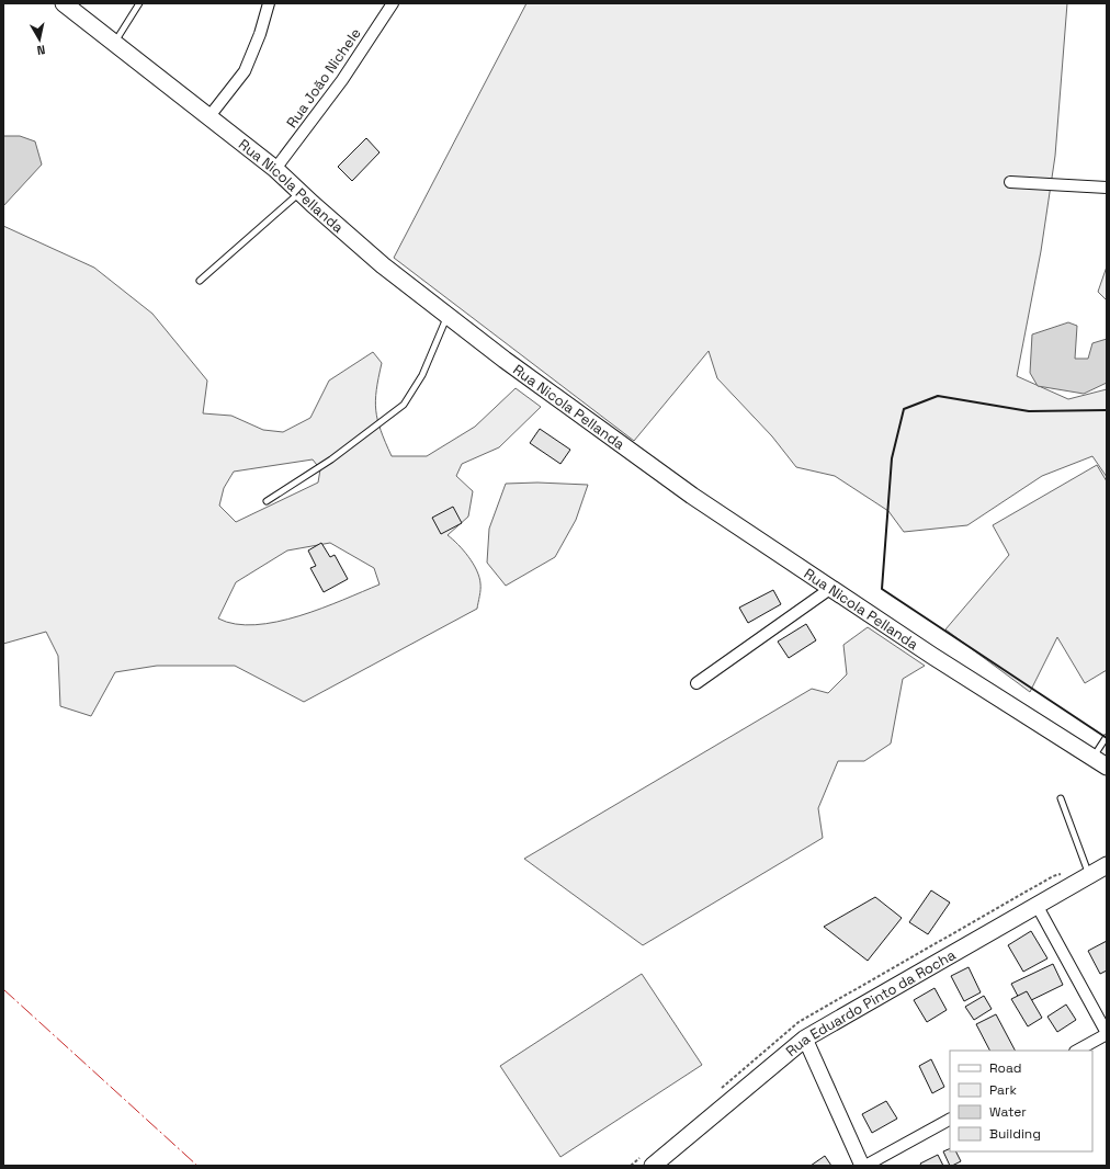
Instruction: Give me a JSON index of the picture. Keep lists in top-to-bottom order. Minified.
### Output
{"streets":{"main road":["Rua Nicola Pellanda","Rua Eduardo Pinto da Rocha"],"street":["Rua João Nichele"]},"crossings":[["Rua João Nichele","Rua Nicola Pellanda"]],"legend":["Road","Park","Water","Building"],"north":"bottom"}
